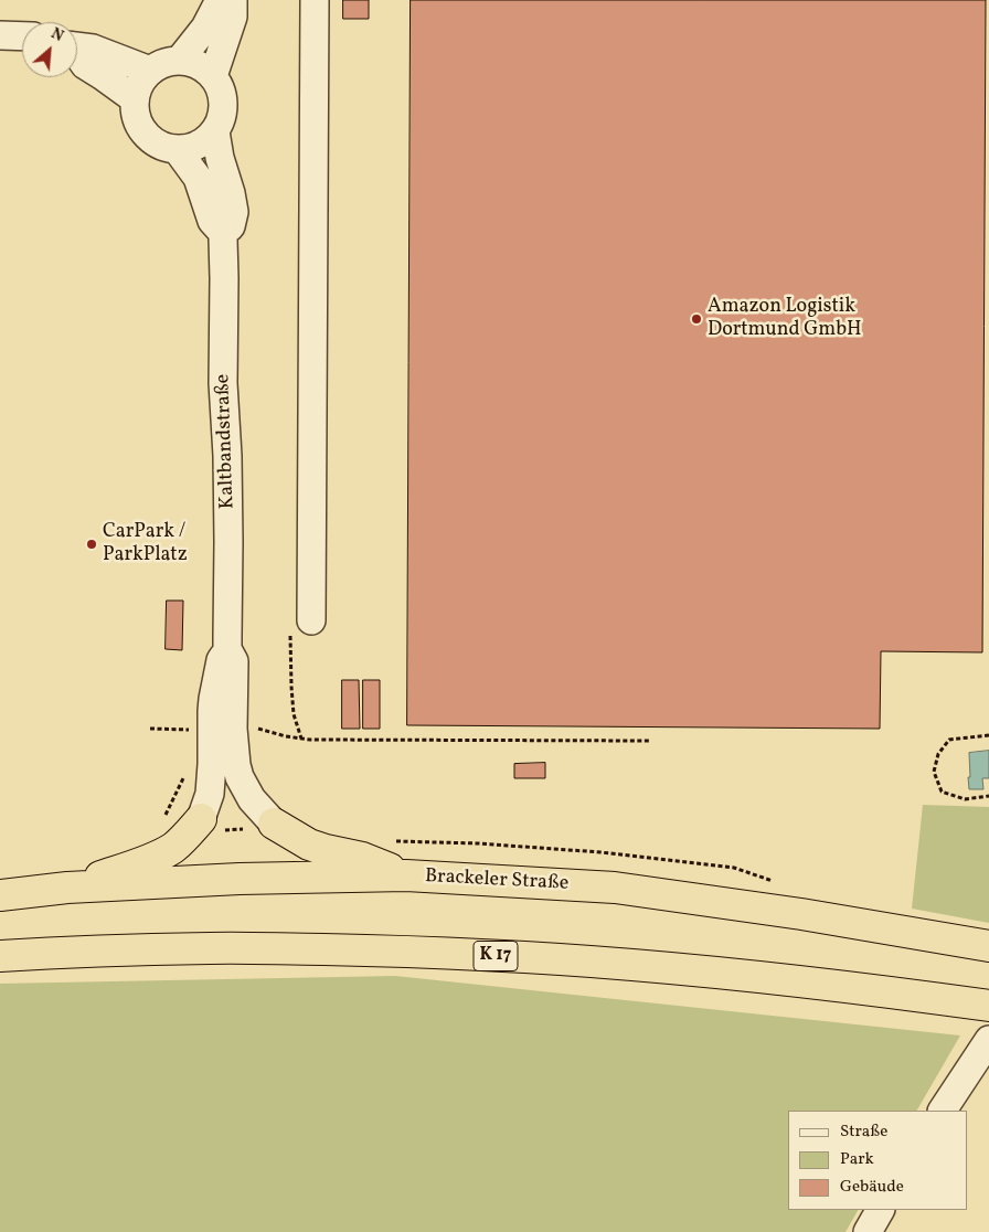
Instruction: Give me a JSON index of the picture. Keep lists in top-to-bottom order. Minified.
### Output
{"streets":{"highway":["Brackeler Straße","K 17"],"street":["Kaltbandstraße"]},"places":["Amazon Logistik Dortmund GmbH","CarPark / ParkPlatz"],"legend":["Straße","Park","Gebäude"],"north":"top right"}
